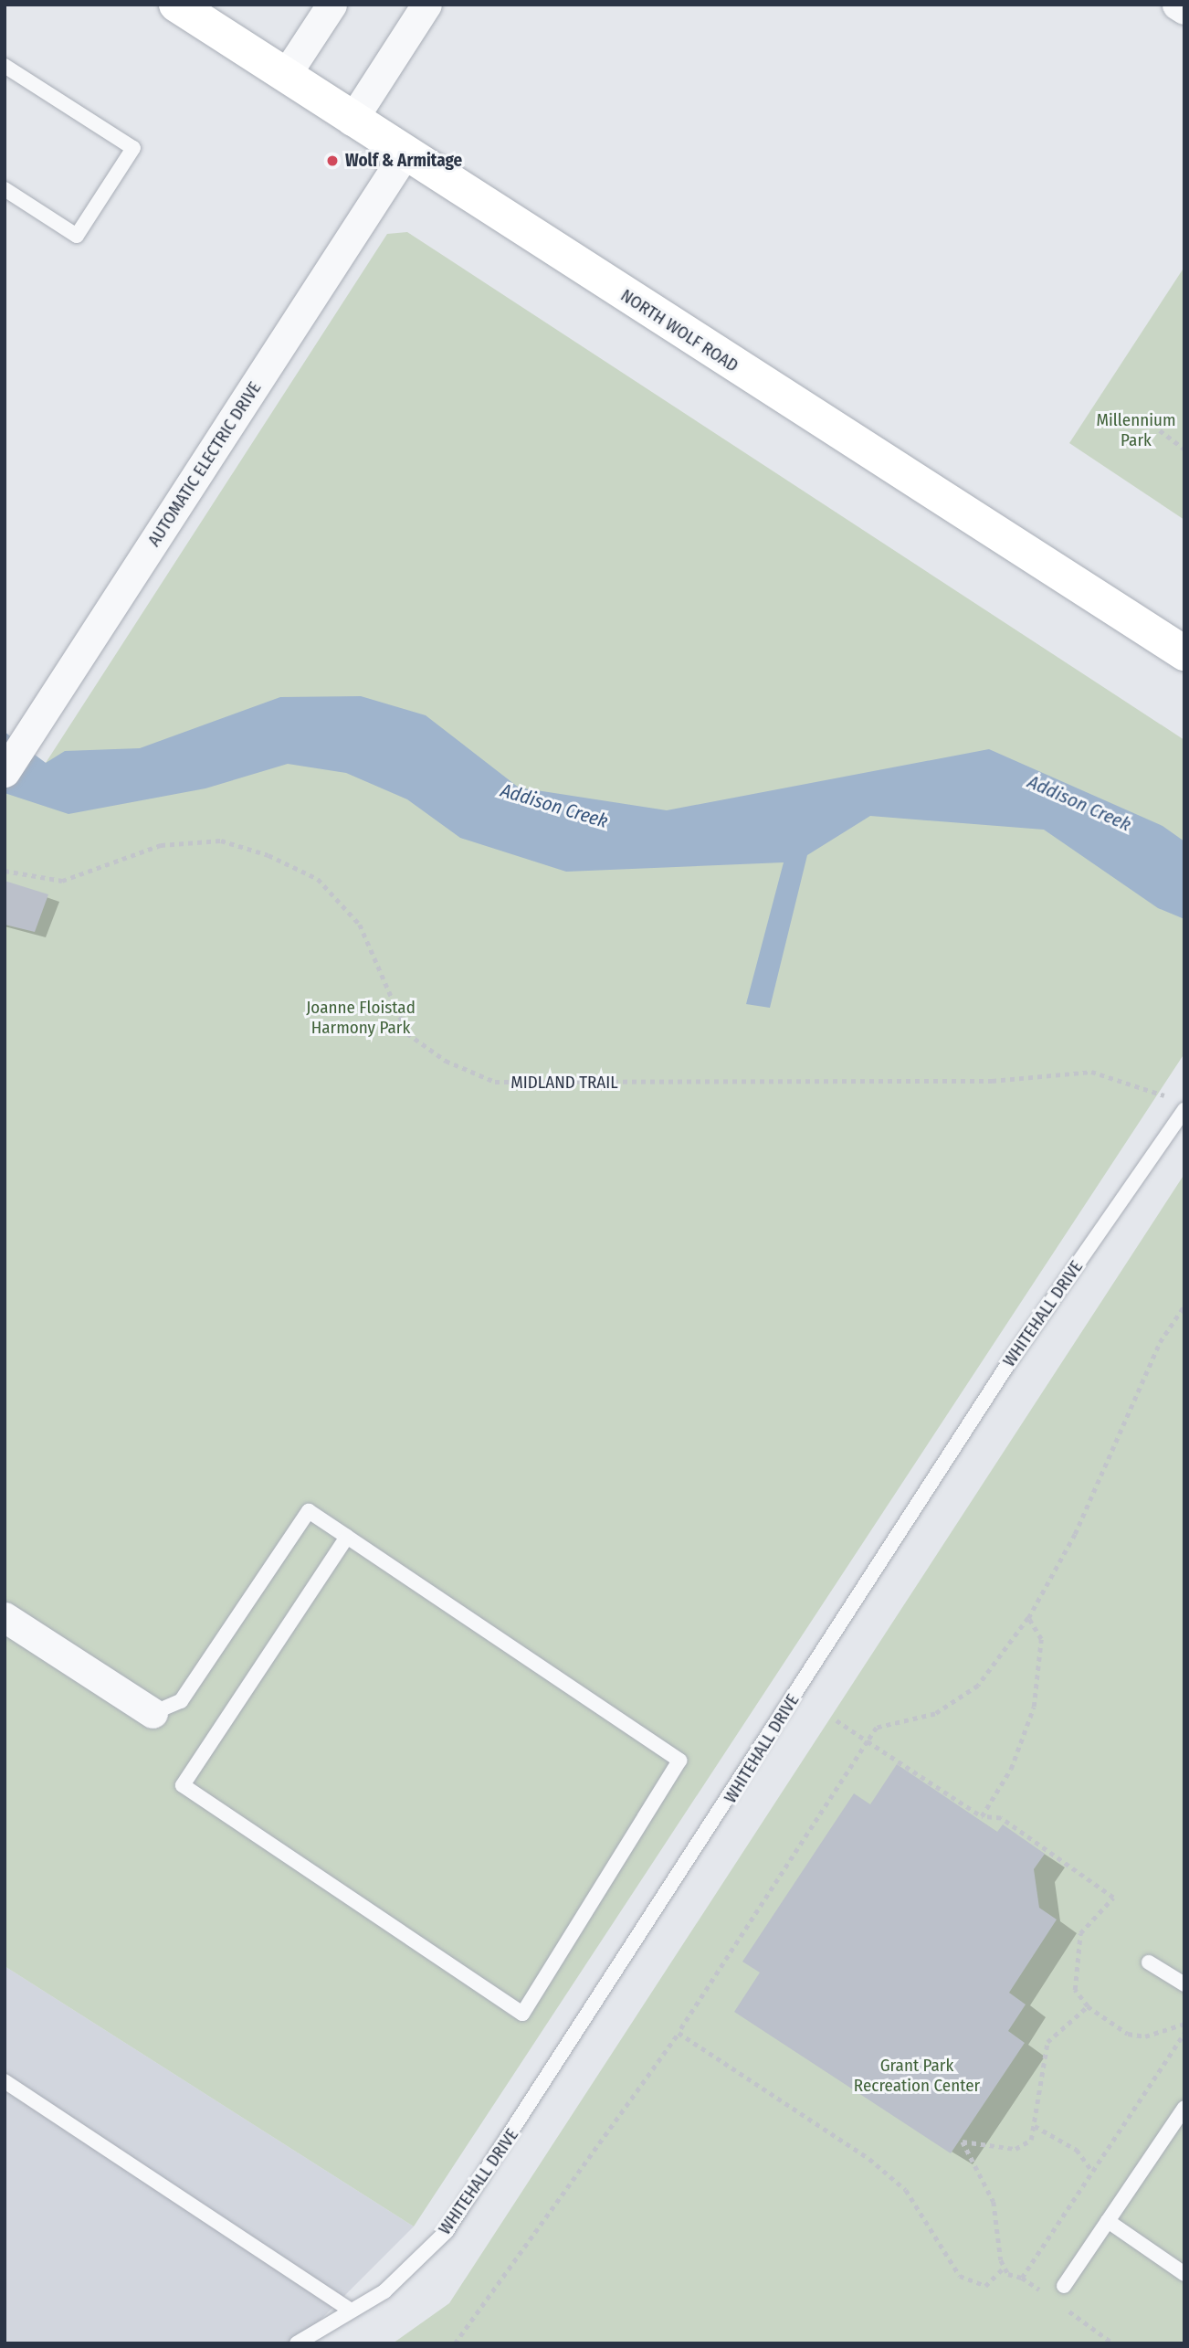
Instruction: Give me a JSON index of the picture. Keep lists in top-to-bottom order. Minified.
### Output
{"streets":{"main road":["NORTH WOLF ROAD"],"street":["AUTOMATIC ELECTRIC DRIVE"],"lane":["WHITEHALL DRIVE"],"path":["MIDLAND TRAIL"]},"crossings":[["NORTH WOLF ROAD","AUTOMATIC ELECTRIC DRIVE"]],"water":["Addison Creek"],"parks":["Millennium Park","Joanne Floistad Harmony Park","Grant Park Recreation Center"],"places":["Wolf & Armitage"]}
